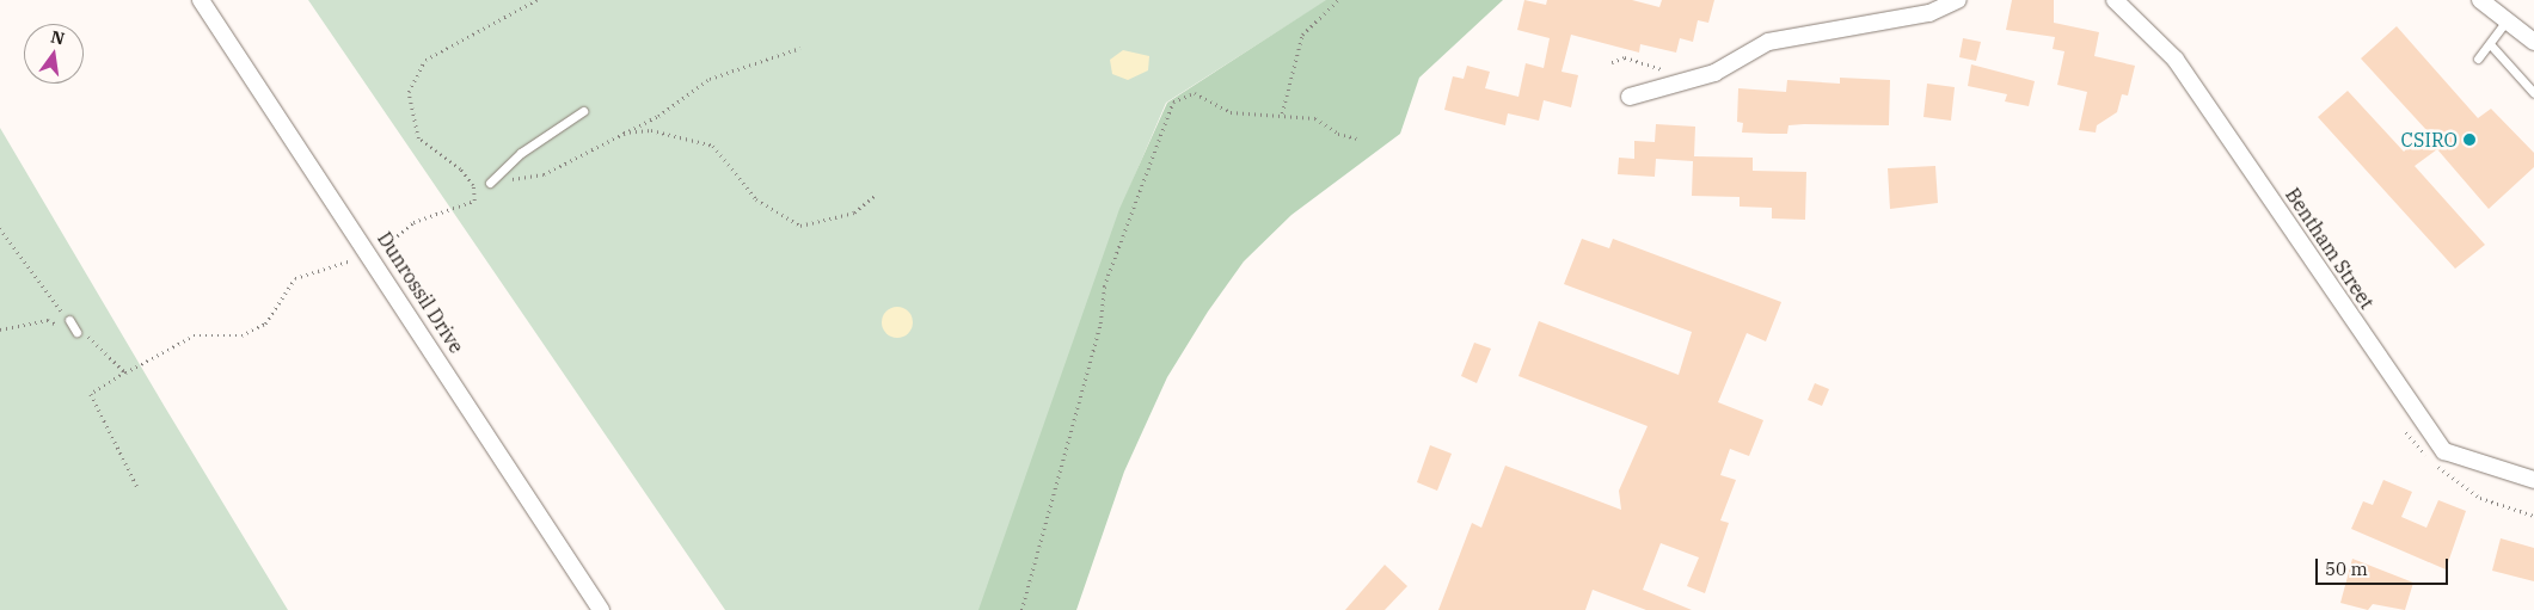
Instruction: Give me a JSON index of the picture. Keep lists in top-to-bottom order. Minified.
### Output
{"streets":{"street":["Bentham Street","Dunrossil Drive"]},"places":["CSIRO"],"scale_bar":"50 m","north":"top"}
